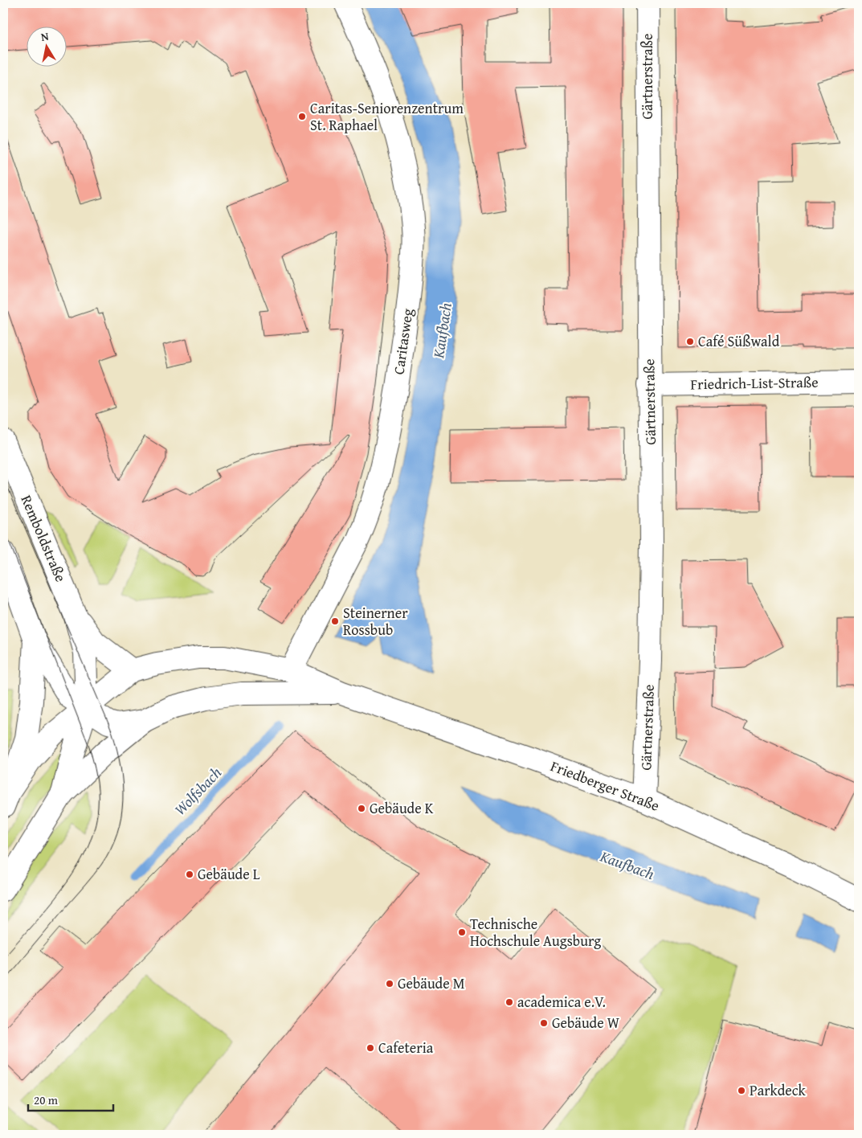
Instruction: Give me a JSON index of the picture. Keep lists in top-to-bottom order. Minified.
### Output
{"streets":{"street":["Gärtnerstraße","Caritasweg","Friedrich-List-Straße","Remboldstraße","Friedberger Straße"]},"crossings":[["Gärtnerstraße","Friedrich-List-Straße"],["Gärtnerstraße","Friedberger Straße"],["Caritasweg","Friedberger Straße"],["Remboldstraße","Friedberger Straße"]],"water":["Kaufbach","Wolfsbach"],"places":["Caritas-Seniorenzentrum St. Raphael","Café Süßwald","Steinerner Rossbub","Gebäude K","Gebäude L","Technische Hochschule Augsburg","Gebäude M","academica e.V.","Gebäude W","Cafeteria","Parkdeck"],"scale_bar":"20 m","north":"top"}
